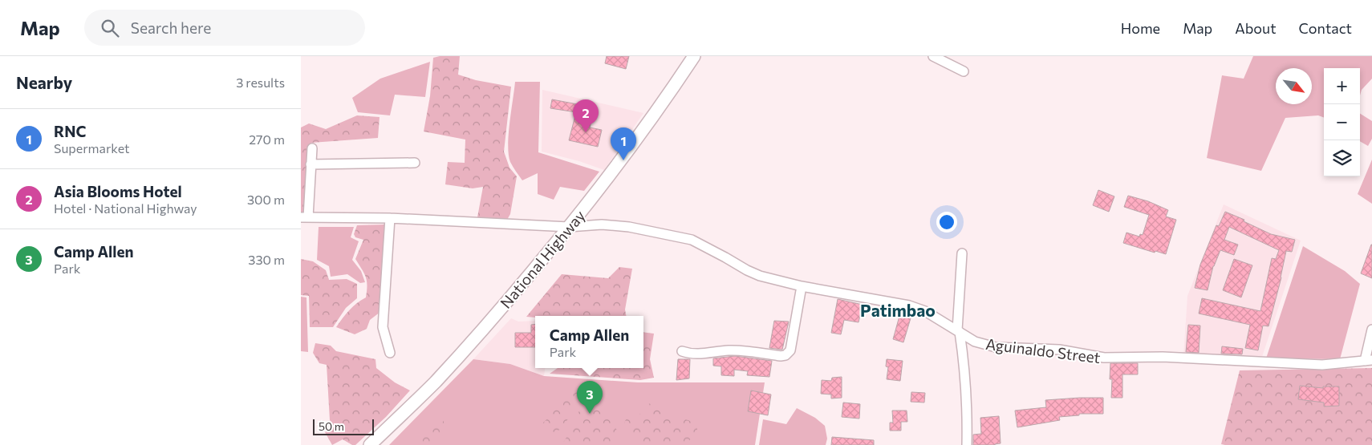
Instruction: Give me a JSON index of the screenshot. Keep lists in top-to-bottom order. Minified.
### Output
{"streets":{"main road":["National Highway"],"street":["Aguinaldo Street"]},"crossings":[["National Highway","Aguinaldo Street"]],"districts":["Patimbao"],"scale_bar":"50 m","north":"bottom right","page":{"header":"Map","search":"Search here","nav":["Home","Map","About","Contact"],"heading":["Nearby","3 results"],"map_buttons":["+","−"],"pins":["2","1","3"],"list":[{"mark":"1","name":"RNC","note":"Supermarket","value":"270 m"},{"mark":"2","name":"Asia Blooms Hotel","note":"Hotel · National Highway","value":"300 m"},{"mark":"3","name":"Camp Allen","note":"Park","value":"330 m"}],"popup":["Camp Allen","Park"],"scale":"50 m"}}
